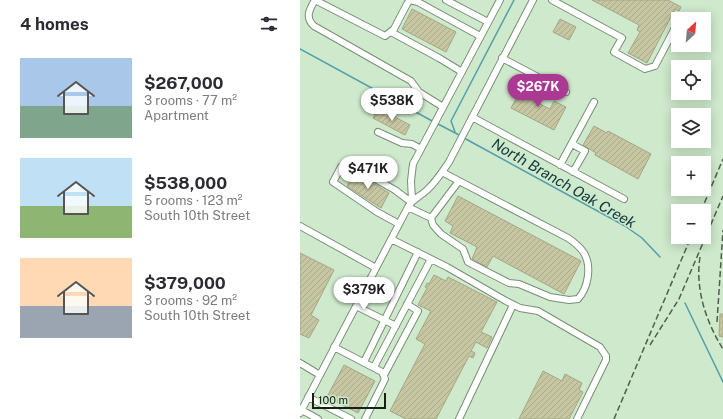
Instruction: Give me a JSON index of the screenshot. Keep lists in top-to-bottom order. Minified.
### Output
{"water":["North Branch Oak Creek"],"scale_bar":"100 m","north":"top right","page":{"heading":"4 homes","map_buttons":["+","−"],"list":[{"name":"$267,000","note":"3 rooms · 77 m² · Apartment"},{"name":"$538,000","note":"5 rooms · 123 m² · South 10th Street"},{"name":"$379,000","note":"3 rooms · 92 m² · South 10th Street"}],"price":["$267K","$538K","$471K","$379K"],"scale":"100 m"}}
